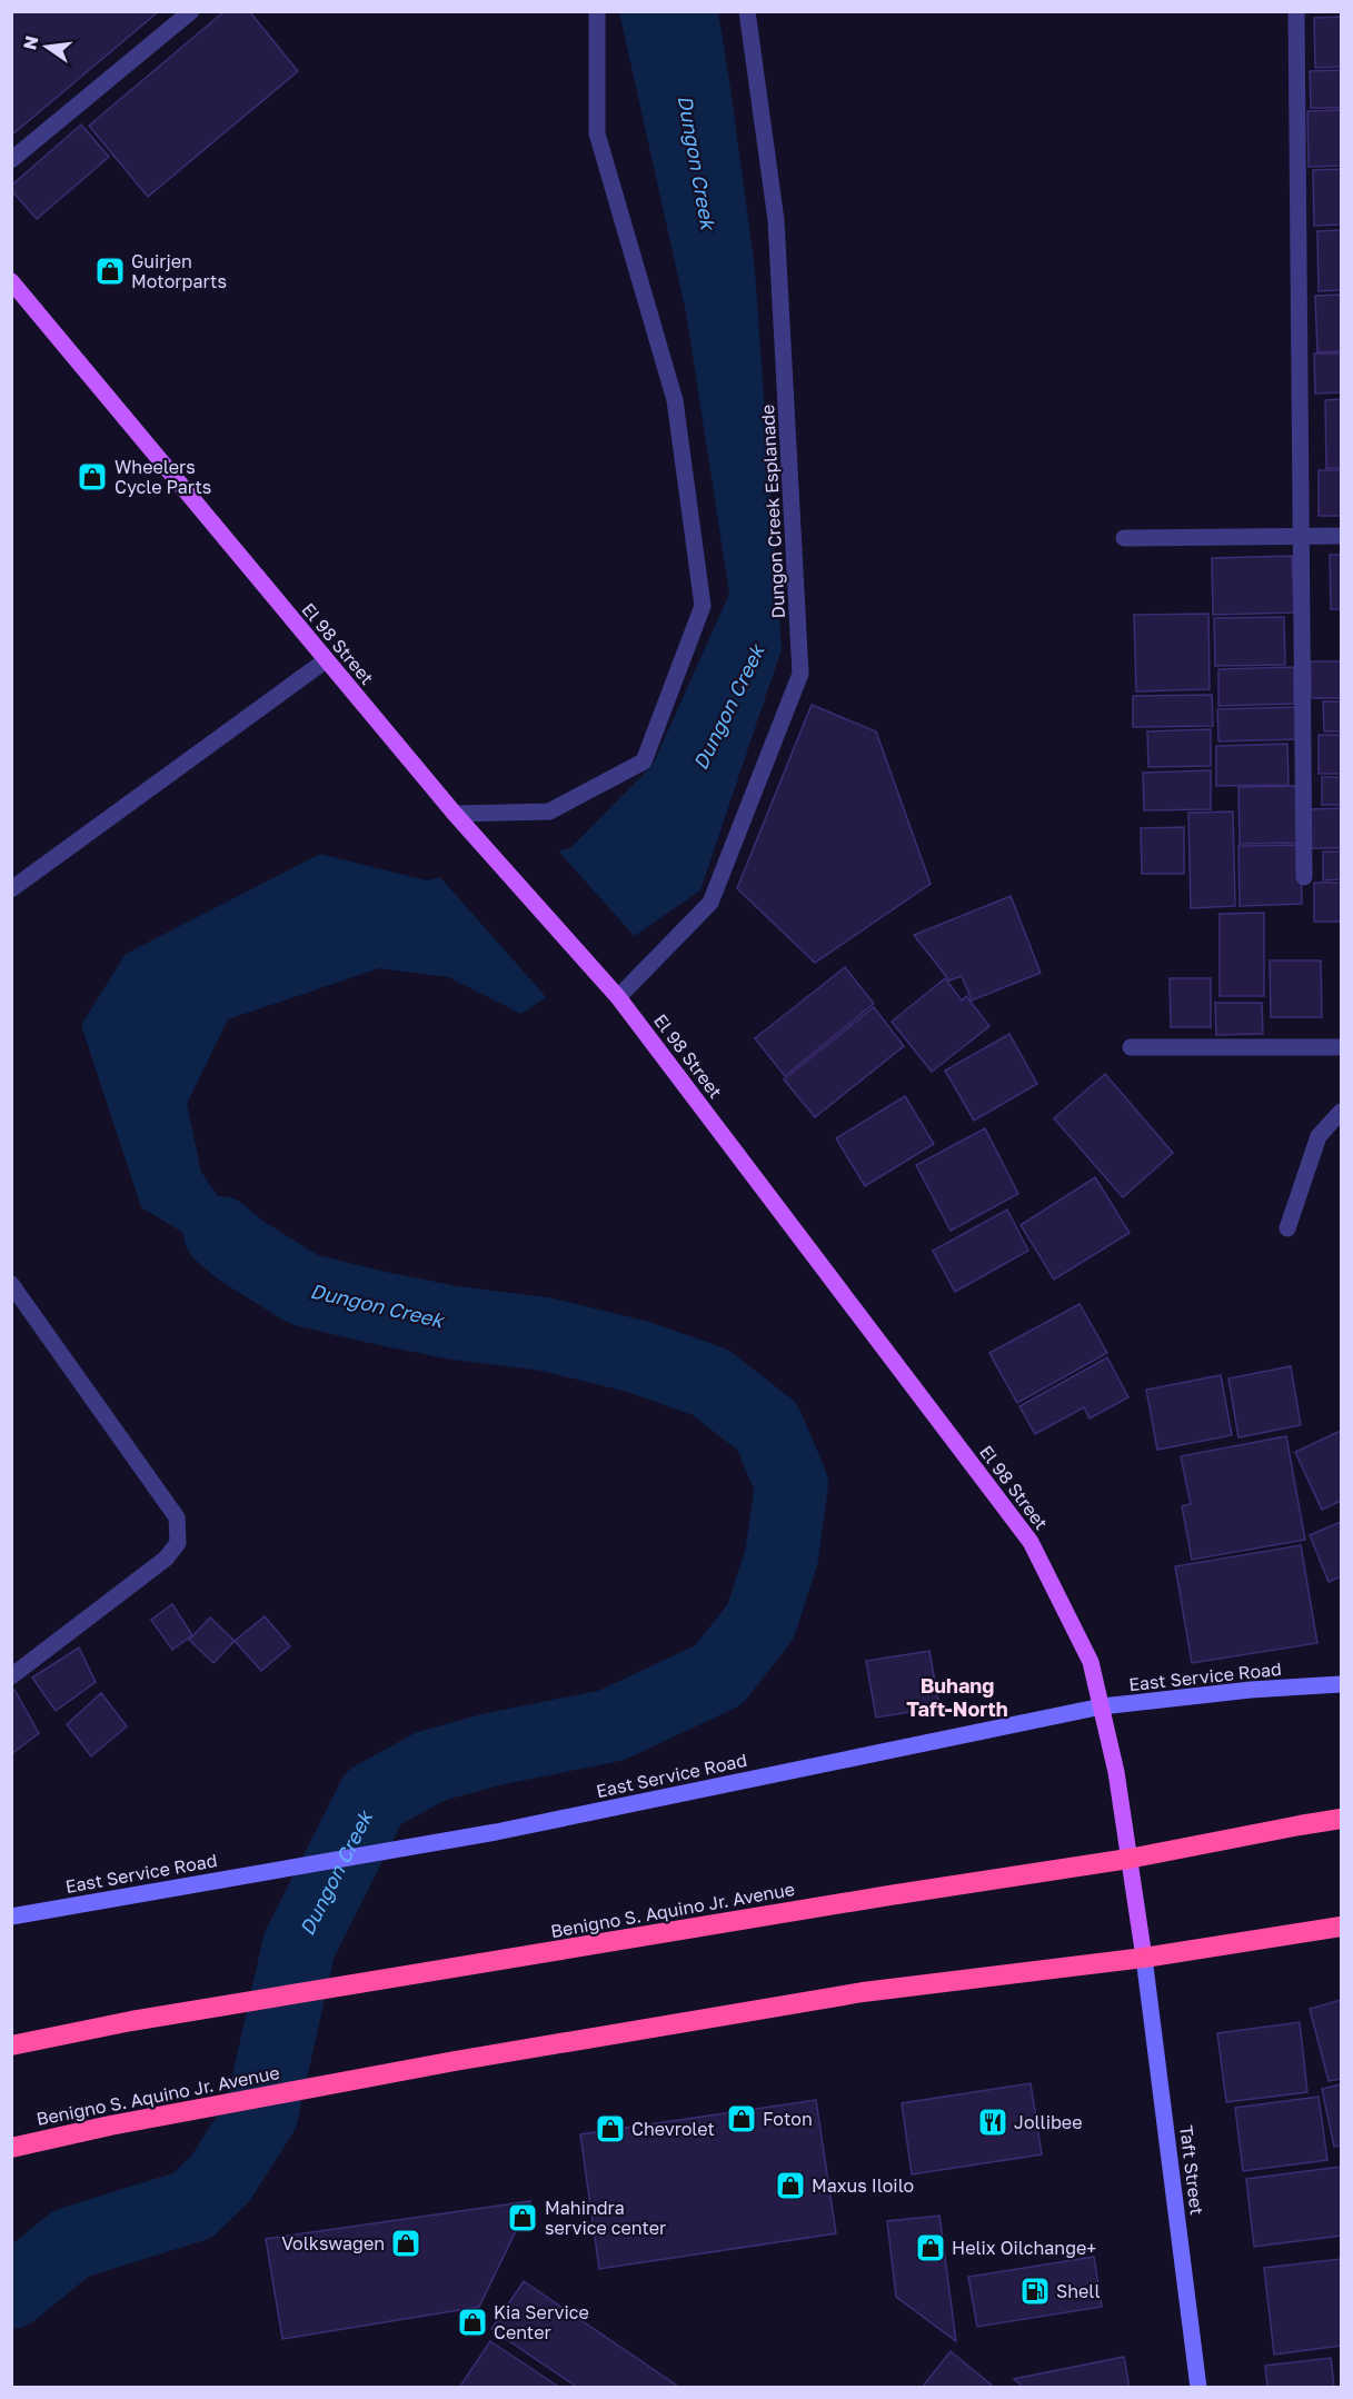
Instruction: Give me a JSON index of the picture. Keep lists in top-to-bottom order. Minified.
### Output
{"streets":{"highway":["Benigno S. Aquino Jr. Avenue"],"main road":["El 98 Street"],"street":["Dungon Creek Esplanade","East Service Road","Taft Street"]},"crossings":[["Dungon Creek Esplanade","El 98 Street"],["El 98 Street","East Service Road"],["El 98 Street","Benigno S. Aquino Jr. Avenue"],["El 98 Street","Taft Street"],["Benigno S. Aquino Jr. Avenue","Taft Street"]],"districts":["Buhang Taft-North"],"water":["Dungon Creek"],"places":{"shop":["Guirjen Motorparts","Wheelers Cycle Parts","Foton","Chevrolet","Maxus Iloilo","Mahindra service center","Volkswagen","Helix Oilchange+","Kia Service Center"],"restaurant":["Jollibee"],"fuel station":["Shell"]},"north":"left"}
